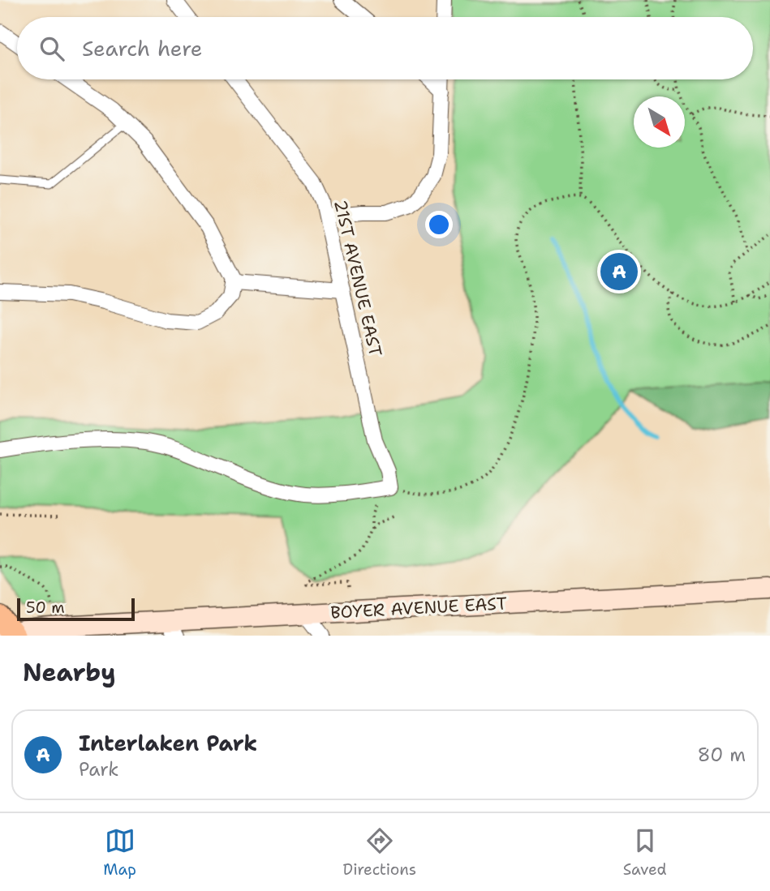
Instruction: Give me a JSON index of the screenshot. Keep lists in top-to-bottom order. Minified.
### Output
{"streets":{"street":["21ST AVENUE EAST","BOYER AVENUE EAST"]},"scale_bar":"50 m","north":"bottom right","page":{"search":"Search here","pins":"A","scale":"50 m","heading":"Nearby","list":[{"mark":"A","name":"Interlaken Park","note":"Park","value":"80 m"}],"nav":["Map","Directions","Saved"]}}
